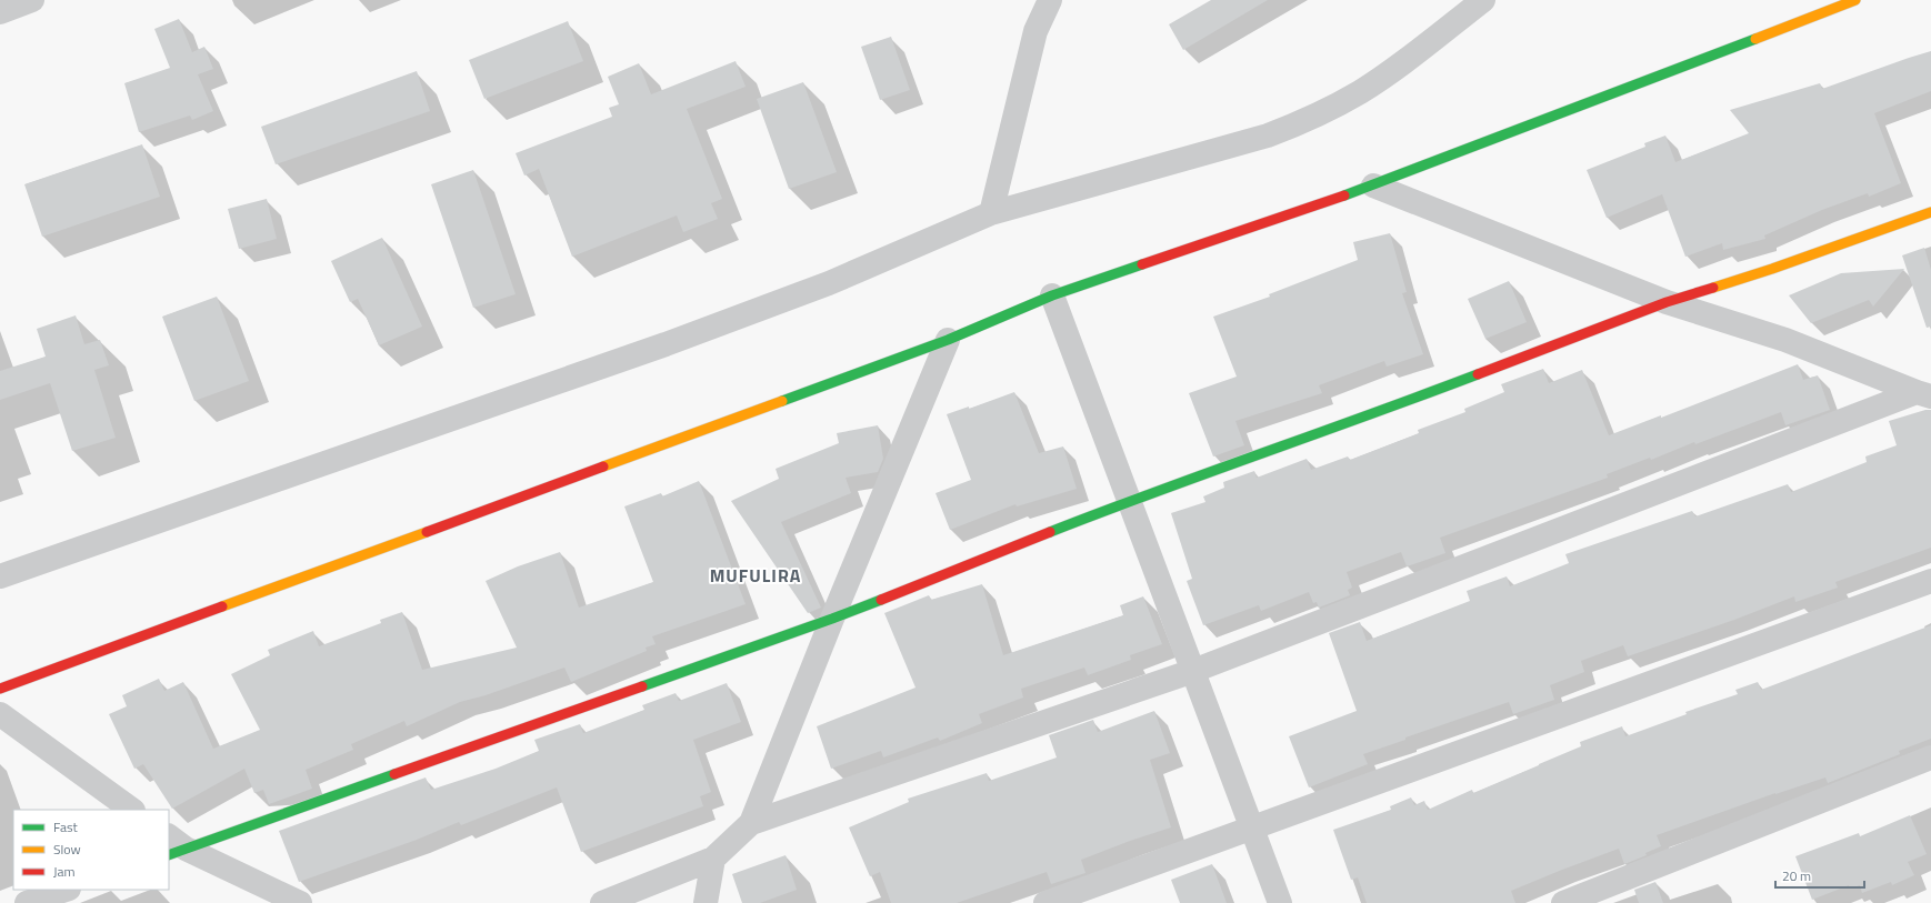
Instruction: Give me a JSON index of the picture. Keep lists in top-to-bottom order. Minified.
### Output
{"districts":["MUFULIRA"],"legend":["Fast","Slow","Jam"],"scale_bar":"20 m"}
